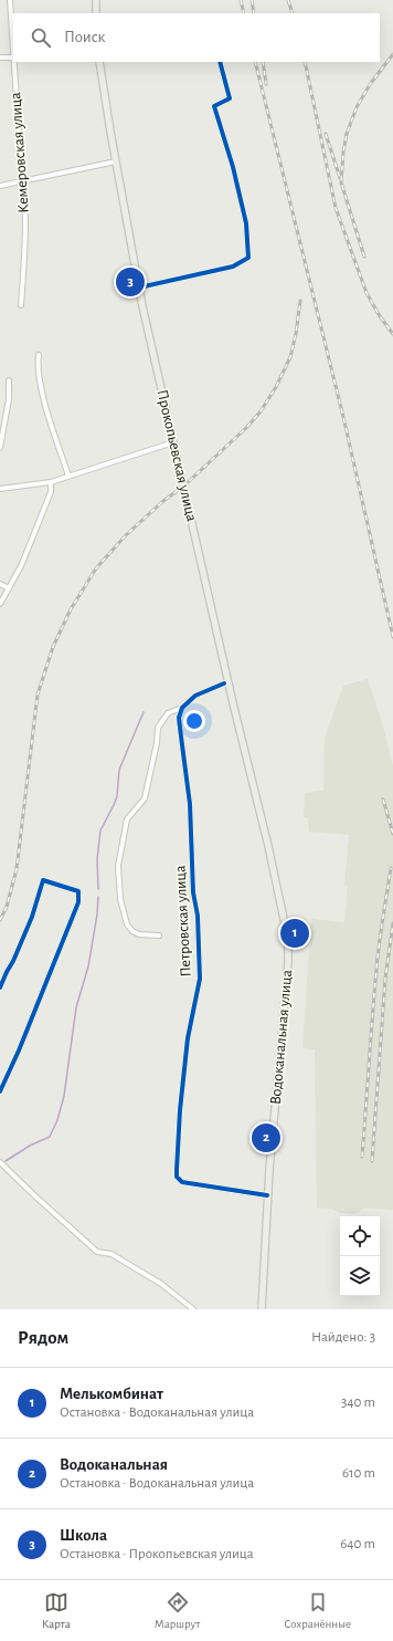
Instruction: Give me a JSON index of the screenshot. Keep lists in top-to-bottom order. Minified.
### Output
{"streets":{"main road":["Прокопьевская улица","Водоканальная улица"],"street":["Кемеровская улица","Петровская улица"]},"crossings":[["Прокопьевская улица","Водоканальная улица"],["Петровская улица","Водоканальная улица"]],"page":{"search":"Поиск","pins":["3","1","2"],"heading":["Рядом","Найдено: 3"],"list":[{"mark":"1","name":"Мелькомбинат","note":"Остановка · Водоканальная улица","value":"340 m"},{"mark":"2","name":"Водоканальная","note":"Остановка · Водоканальная улица","value":"610 m"},{"mark":"3","name":"Школа","note":"Остановка · Прокопьевская улица","value":"640 m"}],"nav":["Карта","Маршрут","Сохранённые"]}}
